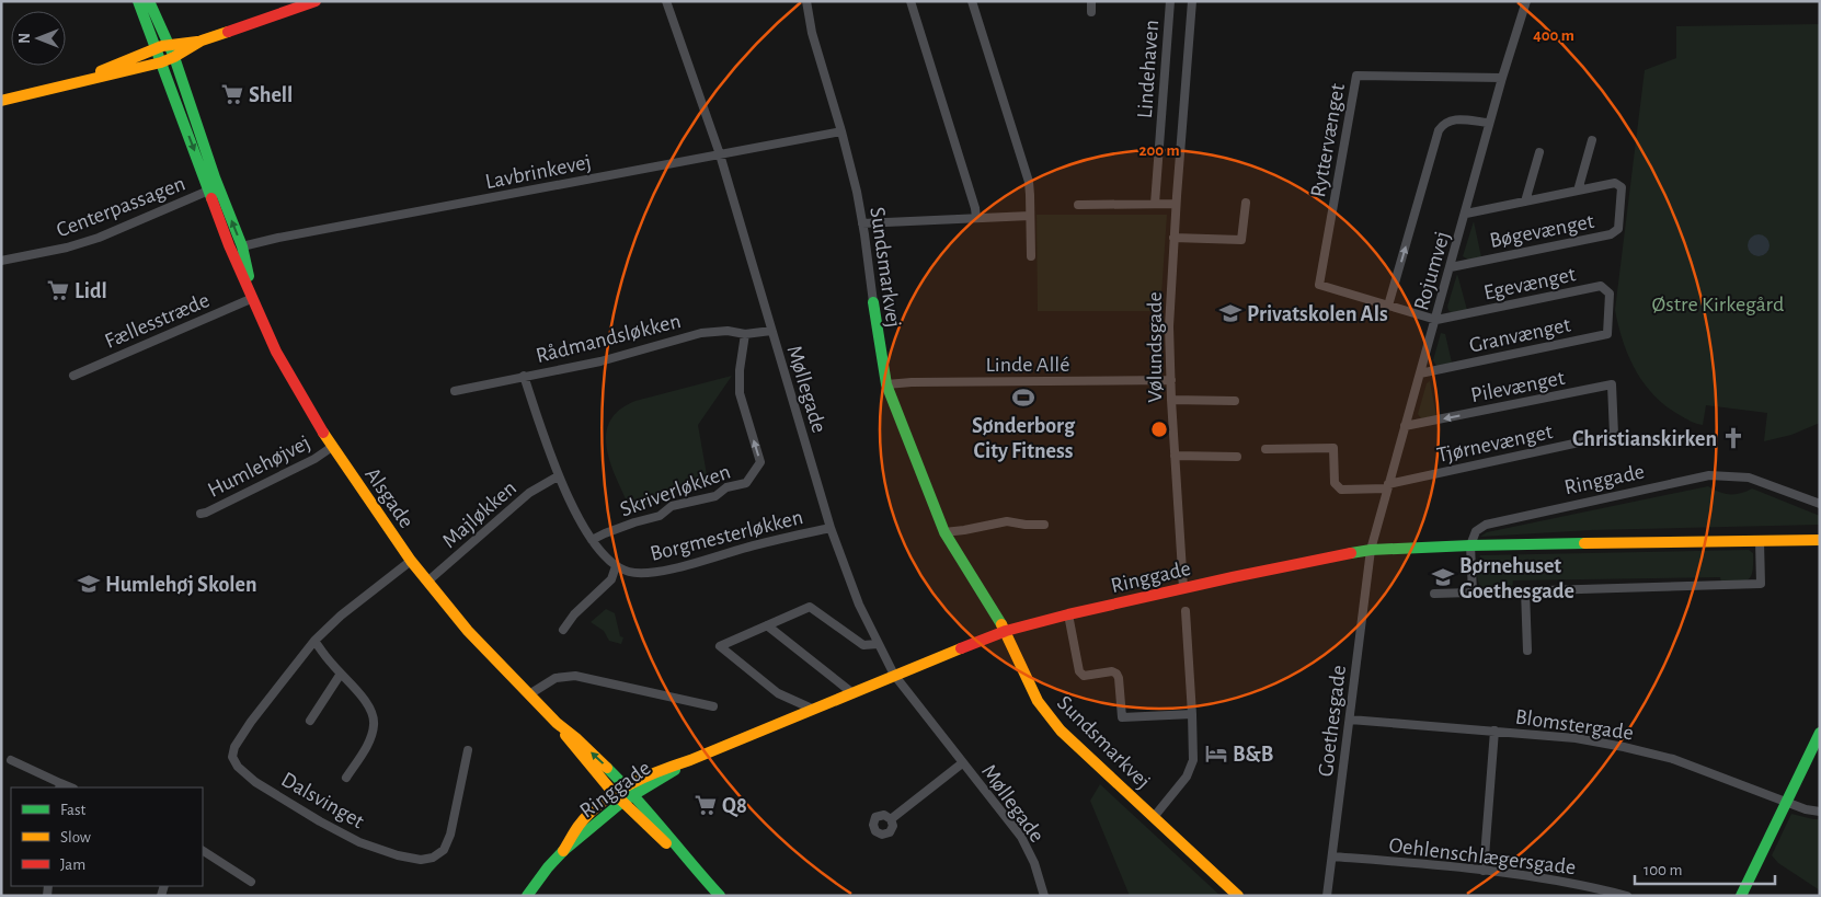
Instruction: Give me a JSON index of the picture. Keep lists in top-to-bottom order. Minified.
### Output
{"streets":{"street":["Lindehaven","Ryttervænget","Lavbrinkevej","Centerpassagen","Bøgevænget","Sundsmarkvej","Rojumvej","Egevænget","Fællesstræde","Granvænget","Rådmandsløkken","Vølundsgade","Linde Allé","Pilevænget","Møllegade","Tjørnevænget","Humlehøjvej","Ringgade","Skriverløkken","Alsgade","Majløkken","Borgmesterløkken","Goethesgade","Blomstergade","Dalsvinget","Oehlenschlægersgade"]},"crossings":[["Ryttervænget","Rojumvej"],["Ryttervænget","Egevænget"],["Lavbrinkevej","Sundsmarkvej"],["Lavbrinkevej","Møllegade"],["Lavbrinkevej","Alsgade"],["Centerpassagen","Alsgade"],["Bøgevænget","Rojumvej"],["Sundsmarkvej","Linde Allé"],["Sundsmarkvej","Ringgade"],["Rojumvej","Egevænget"],["Rojumvej","Granvænget"],["Rojumvej","Pilevænget"],["Rojumvej","Tjørnevænget"],["Rojumvej","Ringgade"],["Rojumvej","Goethesgade"],["Egevænget","Granvænget"],["Fællesstræde","Alsgade"],["Rådmandsløkken","Møllegade"],["Rådmandsløkken","Skriverløkken"],["Vølundsgade","Linde Allé"],["Vølundsgade","Ringgade"],["Pilevænget","Tjørnevænget"],["Møllegade","Ringgade"],["Møllegade","Borgmesterløkken"],["Humlehøjvej","Alsgade"],["Ringgade","Alsgade"],["Ringgade","Goethesgade"],["Alsgade","Majløkken"],["Alsgade","Dalsvinget"],["Goethesgade","Blomstergade"],["Goethesgade","Oehlenschlægersgade"]],"one_way":["Pilevænget"],"parks":["Østre Kirkegård"],"places":{"supermarket":["Shell","Lidl","Q8"],"school or university":["Privatskolen Als","Børnehuset Goethesgade","Humlehøj Skolen"],"sports":["Sønderborg City Fitness"],"church":["Christianskirken"],"hotel":["B&B"]},"legend":["Fast","Slow","Jam"],"scale_bar":"100 m","north":"left","rings":["400 m","200 m"]}
